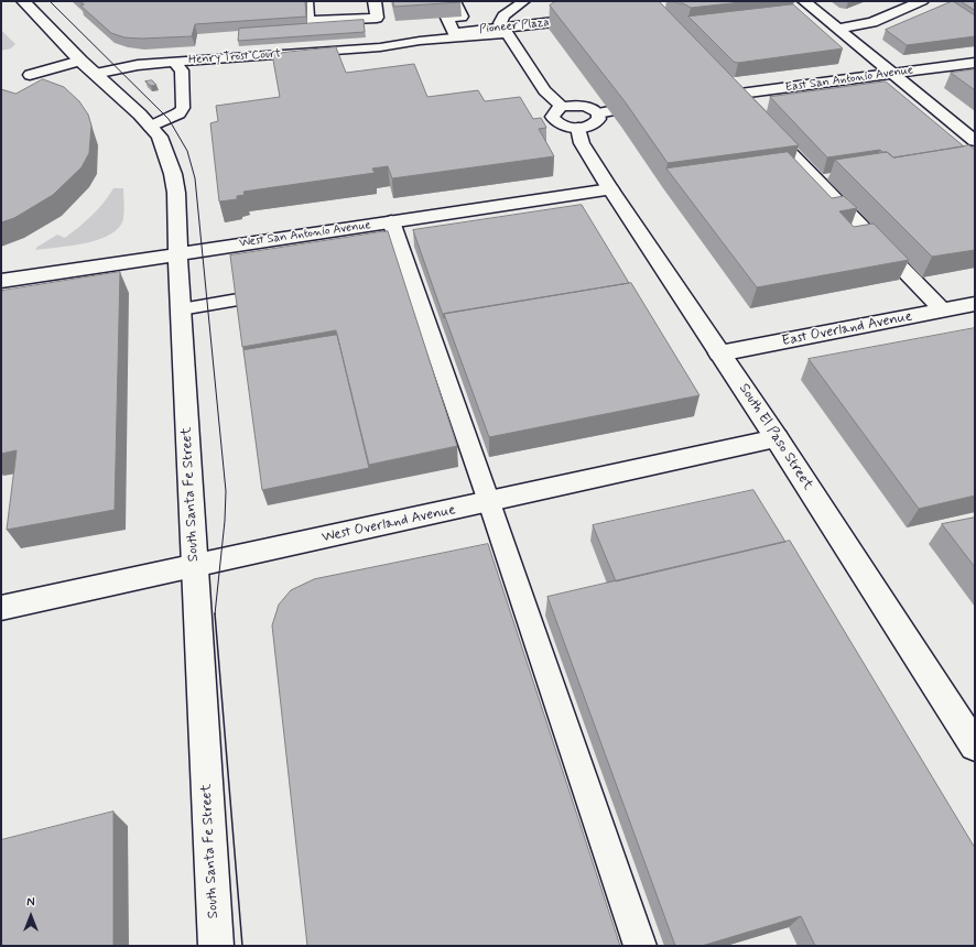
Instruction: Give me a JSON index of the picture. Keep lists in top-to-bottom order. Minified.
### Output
{"streets":{"street":["Pioneer Plaza","East San Antonio Avenue","West San Antonio Avenue","East Overland Avenue","South El Paso Street","South Santa Fe Street","West Overland Avenue"],"lane":["Henry Trost Court"]},"crossings":[["Pioneer Plaza","Henry Trost Court"],["Henry Trost Court","South Santa Fe Street"],["West San Antonio Avenue","South El Paso Street"],["West San Antonio Avenue","South Santa Fe Street"],["East Overland Avenue","South El Paso Street"],["South El Paso Street","West Overland Avenue"],["South Santa Fe Street","West Overland Avenue"]],"north":"top"}
